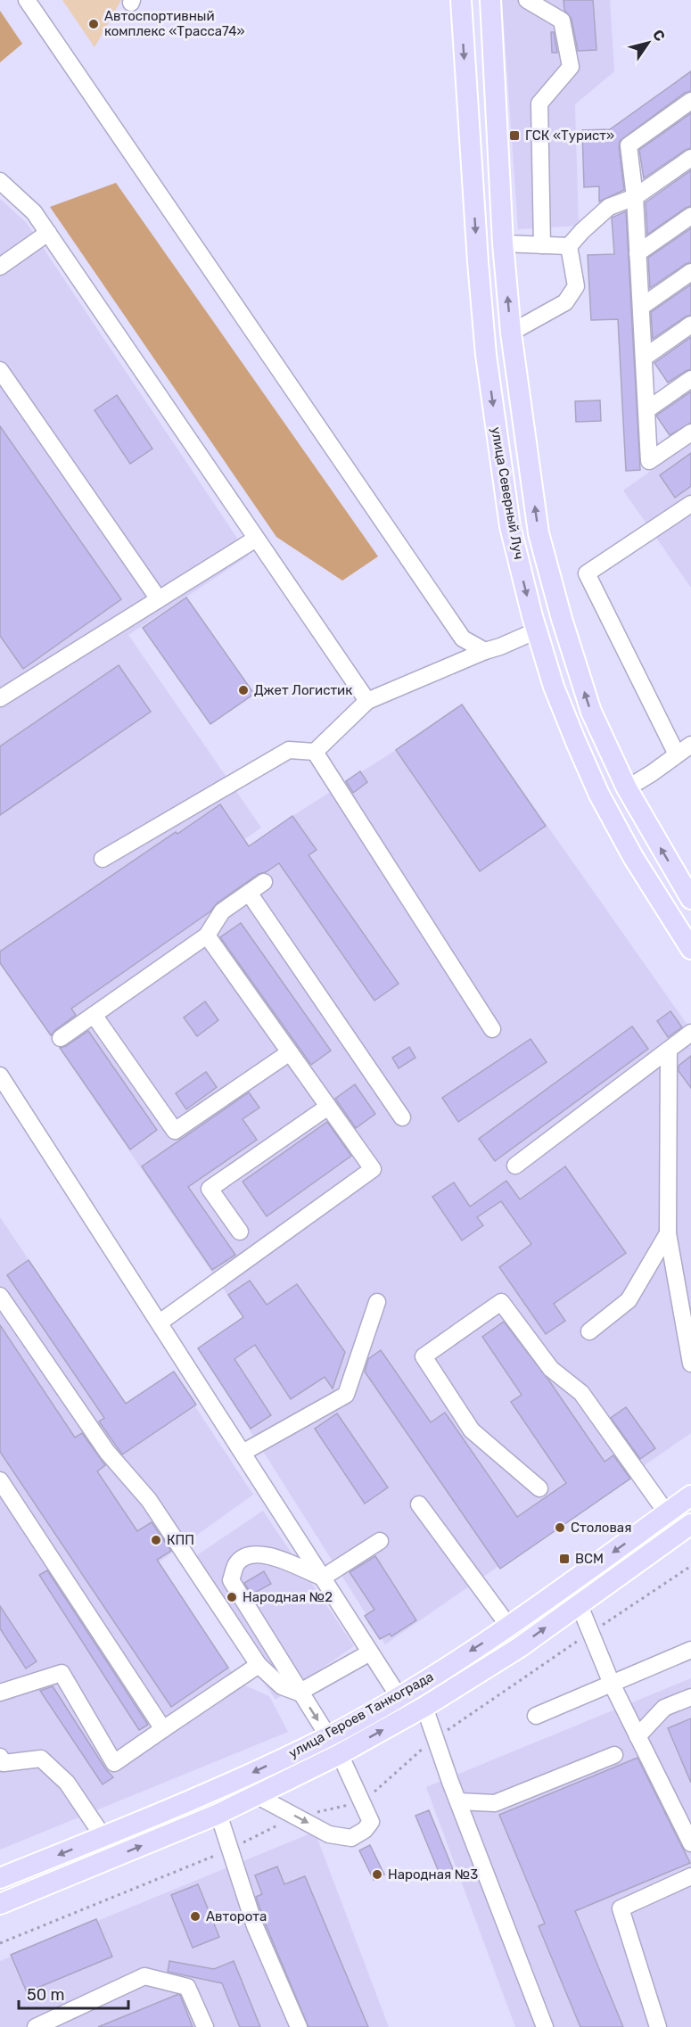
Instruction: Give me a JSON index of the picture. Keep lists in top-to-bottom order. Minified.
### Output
{"streets":{"main road":["улица Северный Луч","улица Героев Танкограда"]},"places":{"other":["Автоспортивный комплекс «Трасса74»","Джет Логистик","Столовая","КПП","Народная №2","Народная №3","Авторота"],"transit":["ГСК «Турист»","ВСМ"]},"scale_bar":"50 m","north":"top right"}
